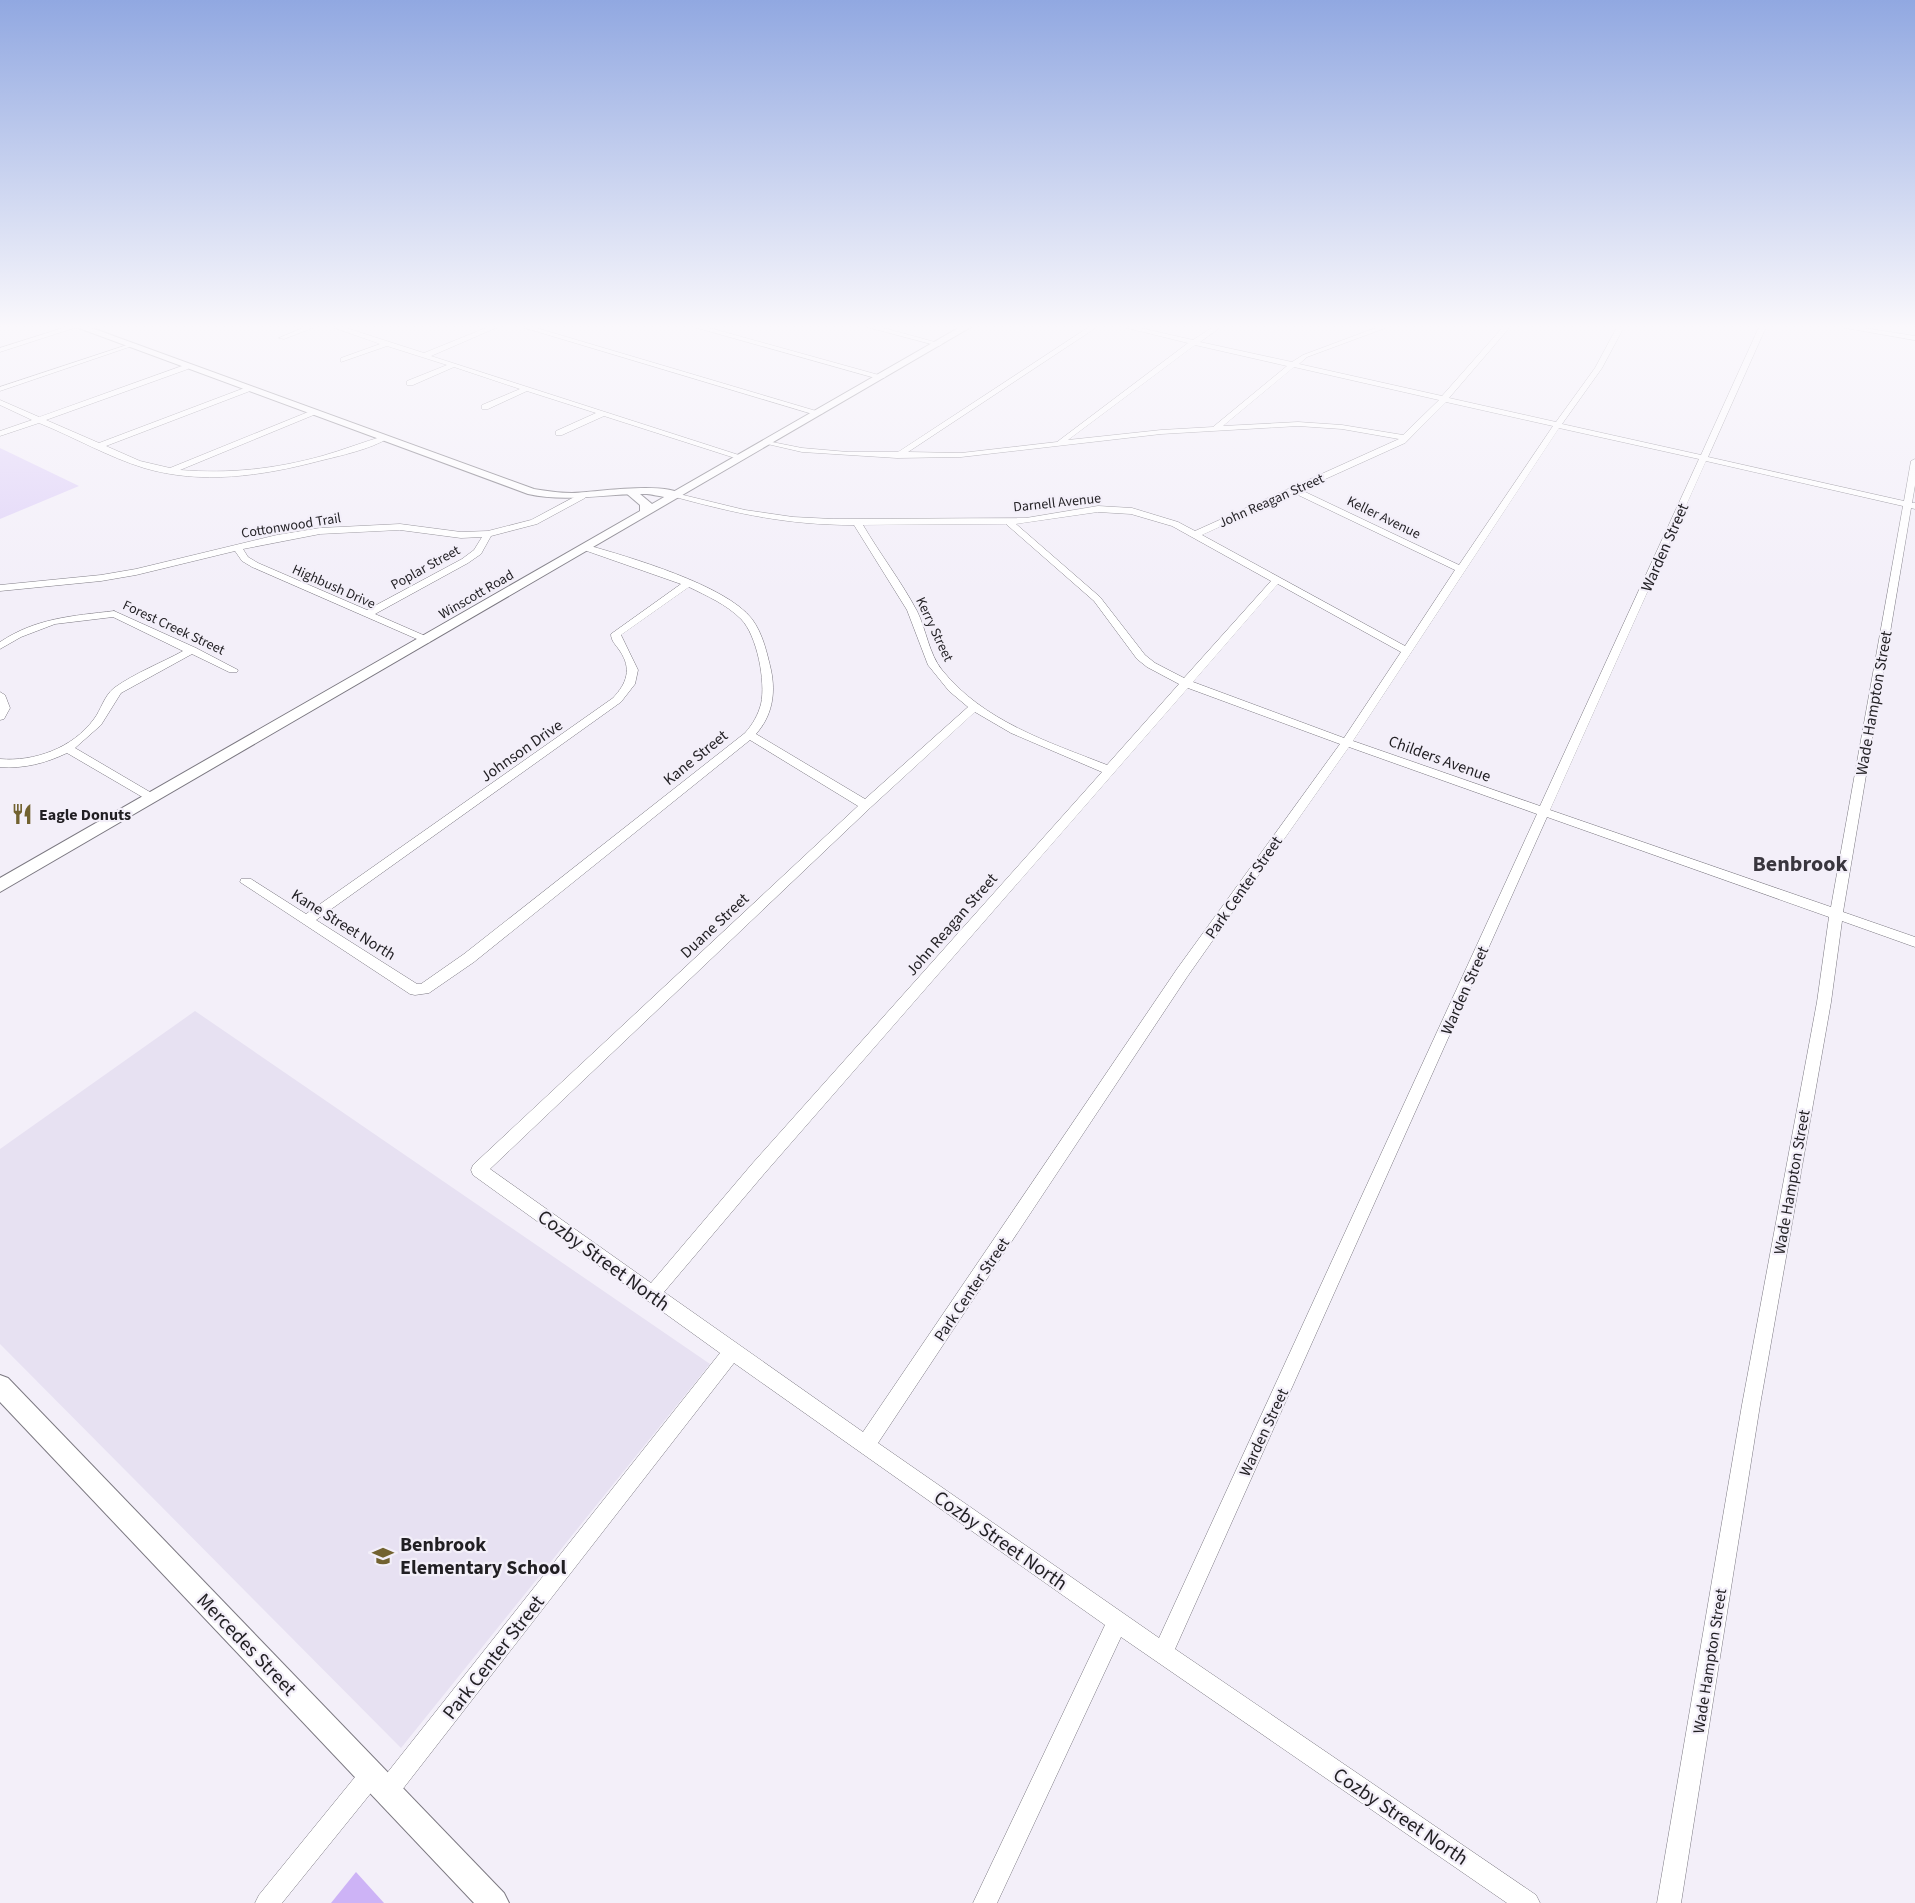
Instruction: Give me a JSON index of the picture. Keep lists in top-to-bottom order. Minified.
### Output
{"streets":{"main road":["Winscott Road"],"street":["John Reagan Street","Darnell Avenue","Keller Avenue","Cottonwood Trail","Warden Street","Poplar Street","Highbush Drive","Forest Creek Street","Kerry Street","Wade Hampton Street","Johnson Drive","Kane Street","Childers Avenue","Park Center Street","Kane Street North","Duane Street","Cozby Street North","Mercedes Street"]},"crossings":[["John Reagan Street","Darnell Avenue"],["John Reagan Street","Keller Avenue"],["John Reagan Street","Kerry Street"],["John Reagan Street","Childers Avenue"],["John Reagan Street","Cozby Street North"],["Darnell Avenue","Winscott Road"],["Darnell Avenue","Kerry Street"],["Darnell Avenue","Childers Avenue"],["Darnell Avenue","Park Center Street"],["Keller Avenue","Park Center Street"],["Cottonwood Trail","Poplar Street"],["Cottonwood Trail","Highbush Drive"],["Warden Street","Childers Avenue"],["Warden Street","Cozby Street North"],["Poplar Street","Highbush Drive"],["Highbush Drive","Winscott Road"],["Winscott Road","Kane Street"],["Kerry Street","Duane Street"],["Wade Hampton Street","Childers Avenue"],["Johnson Drive","Kane Street"],["Johnson Drive","Kane Street North"],["Kane Street","Kane Street North"],["Childers Avenue","Park Center Street"],["Park Center Street","Cozby Street North"],["Park Center Street","Mercedes Street"],["Duane Street","Cozby Street North"]],"districts":["Benbrook"],"places":{"restaurant":["Eagle Donuts"],"school or university":["Benbrook Elementary School"]}}
